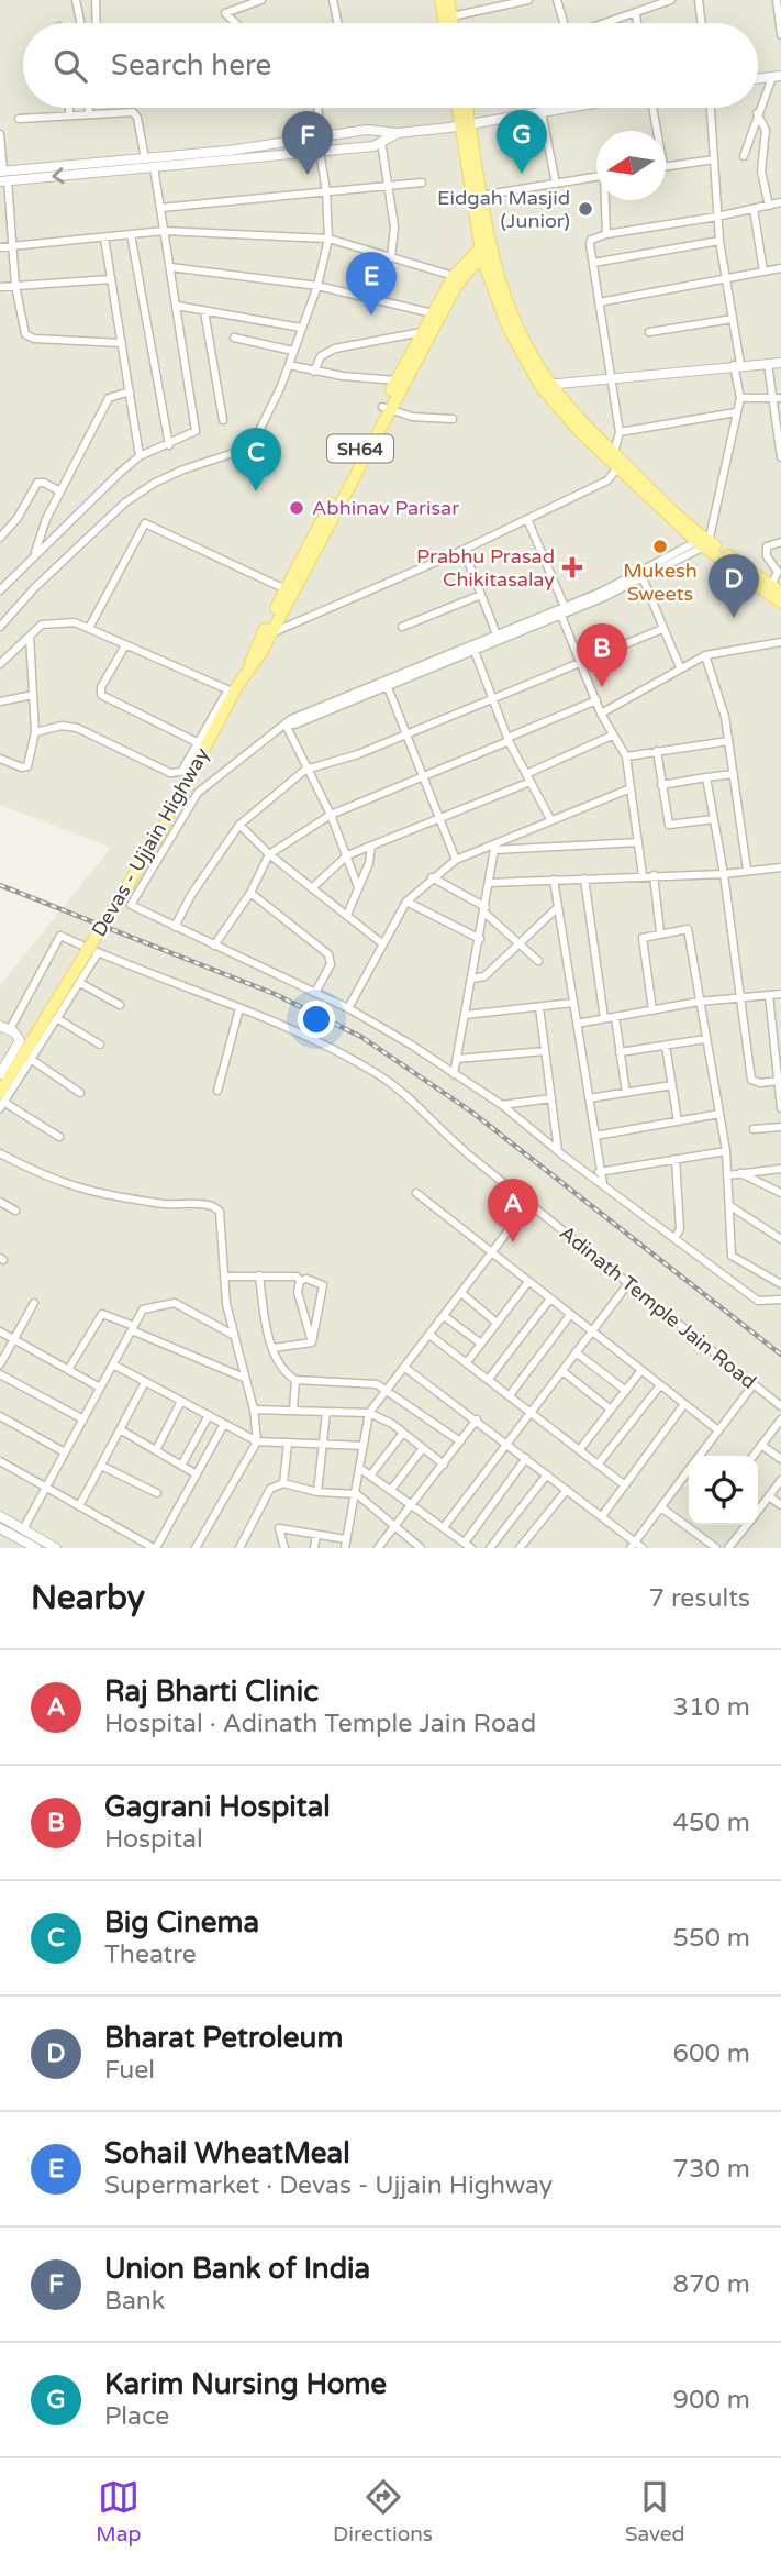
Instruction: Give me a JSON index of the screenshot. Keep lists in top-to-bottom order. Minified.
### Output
{"streets":{"main road":["SH64","Devas - Ujjain Highway"],"street":["Adinath Temple Jain Road"]},"crossings":[["SH64","Devas - Ujjain Highway"]],"places":{"other":["Eidgah Masjid (Junior)","Abhinav Parisar","Mukesh Sweets"],"health":["Prabhu Prasad Chikitasalay"]},"north":"left","page":{"search":"Search here","pins":["G","F","E","C","D","B","A"],"heading":["Nearby","7 results"],"list":[{"mark":"A","name":"Raj Bharti Clinic","note":"Hospital · Adinath Temple Jain Road","value":"310 m"},{"mark":"B","name":"Gagrani Hospital","note":"Hospital","value":"450 m"},{"mark":"C","name":"Big Cinema","note":"Theatre","value":"550 m"},{"mark":"D","name":"Bharat Petroleum","note":"Fuel","value":"600 m"},{"mark":"E","name":"Sohail WheatMeal","note":"Supermarket · Devas - Ujjain Highway","value":"730 m"},{"mark":"F","name":"Union Bank of India","note":"Bank","value":"870 m"},{"mark":"G","name":"Karim Nursing Home","note":"Place","value":"900 m"}],"nav":["Map","Directions","Saved"]}}
